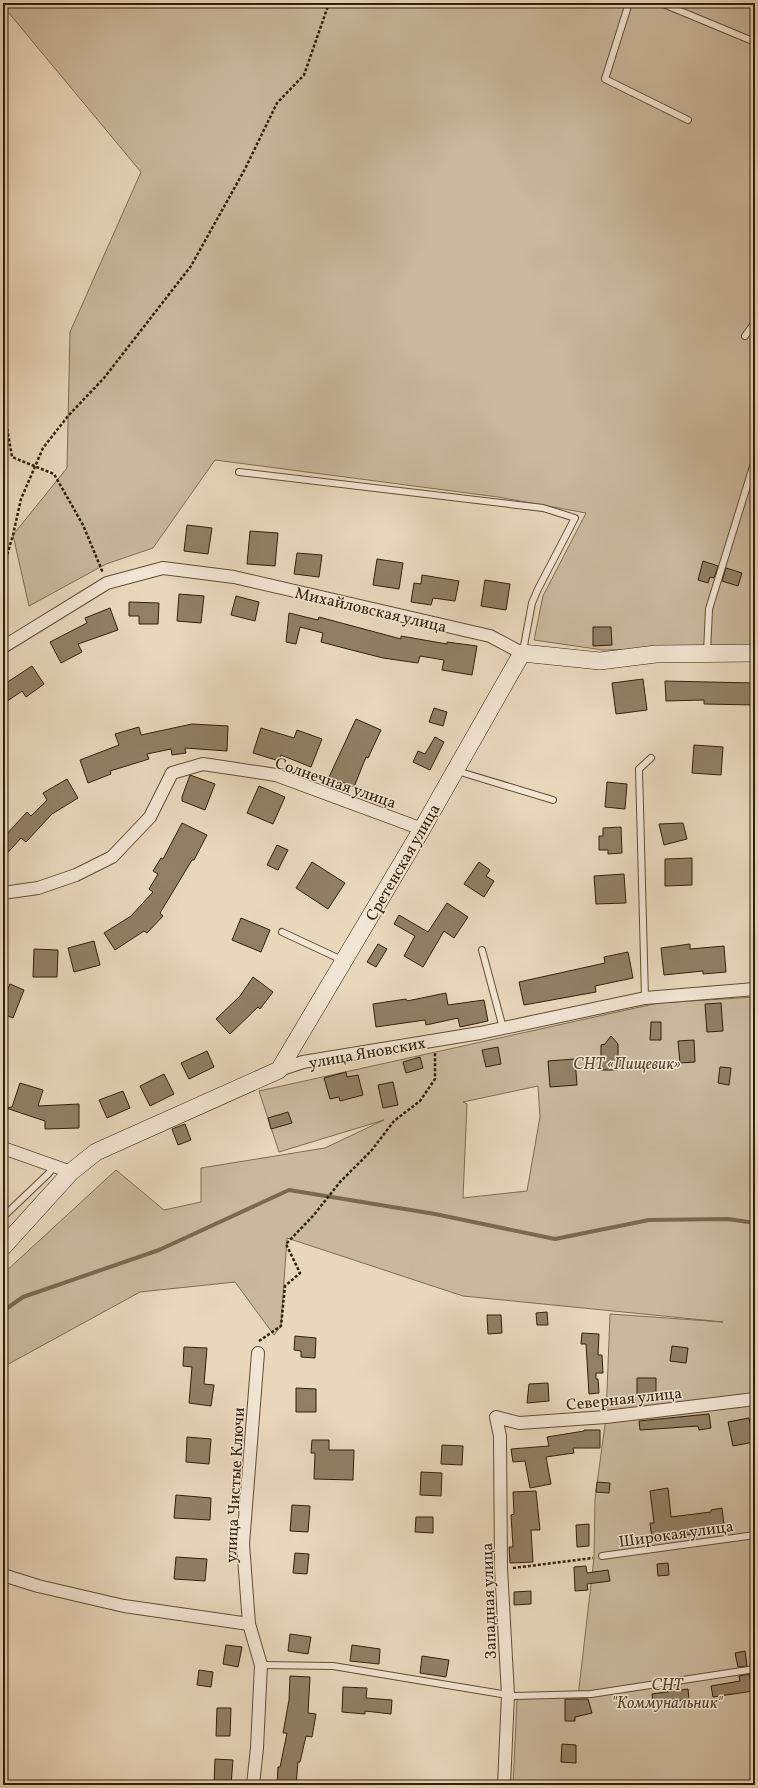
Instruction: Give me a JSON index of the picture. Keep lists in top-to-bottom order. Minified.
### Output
{"streets":{"street":["Михайловская улица","Солнечная улица","Сретенская улица","улица Яновских","Северная улица","улица Чистые Ключи","Западная улица"],"lane":["Широкая улица"]},"crossings":[["Михайловская улица","Сретенская улица"],["Солнечная улица","Сретенская улица"],["Сретенская улица","улица Яновских"],["Северная улица","Западная улица"]],"parks":["СНТ «Пищевик»","СНТ \"Коммунальник\""]}
